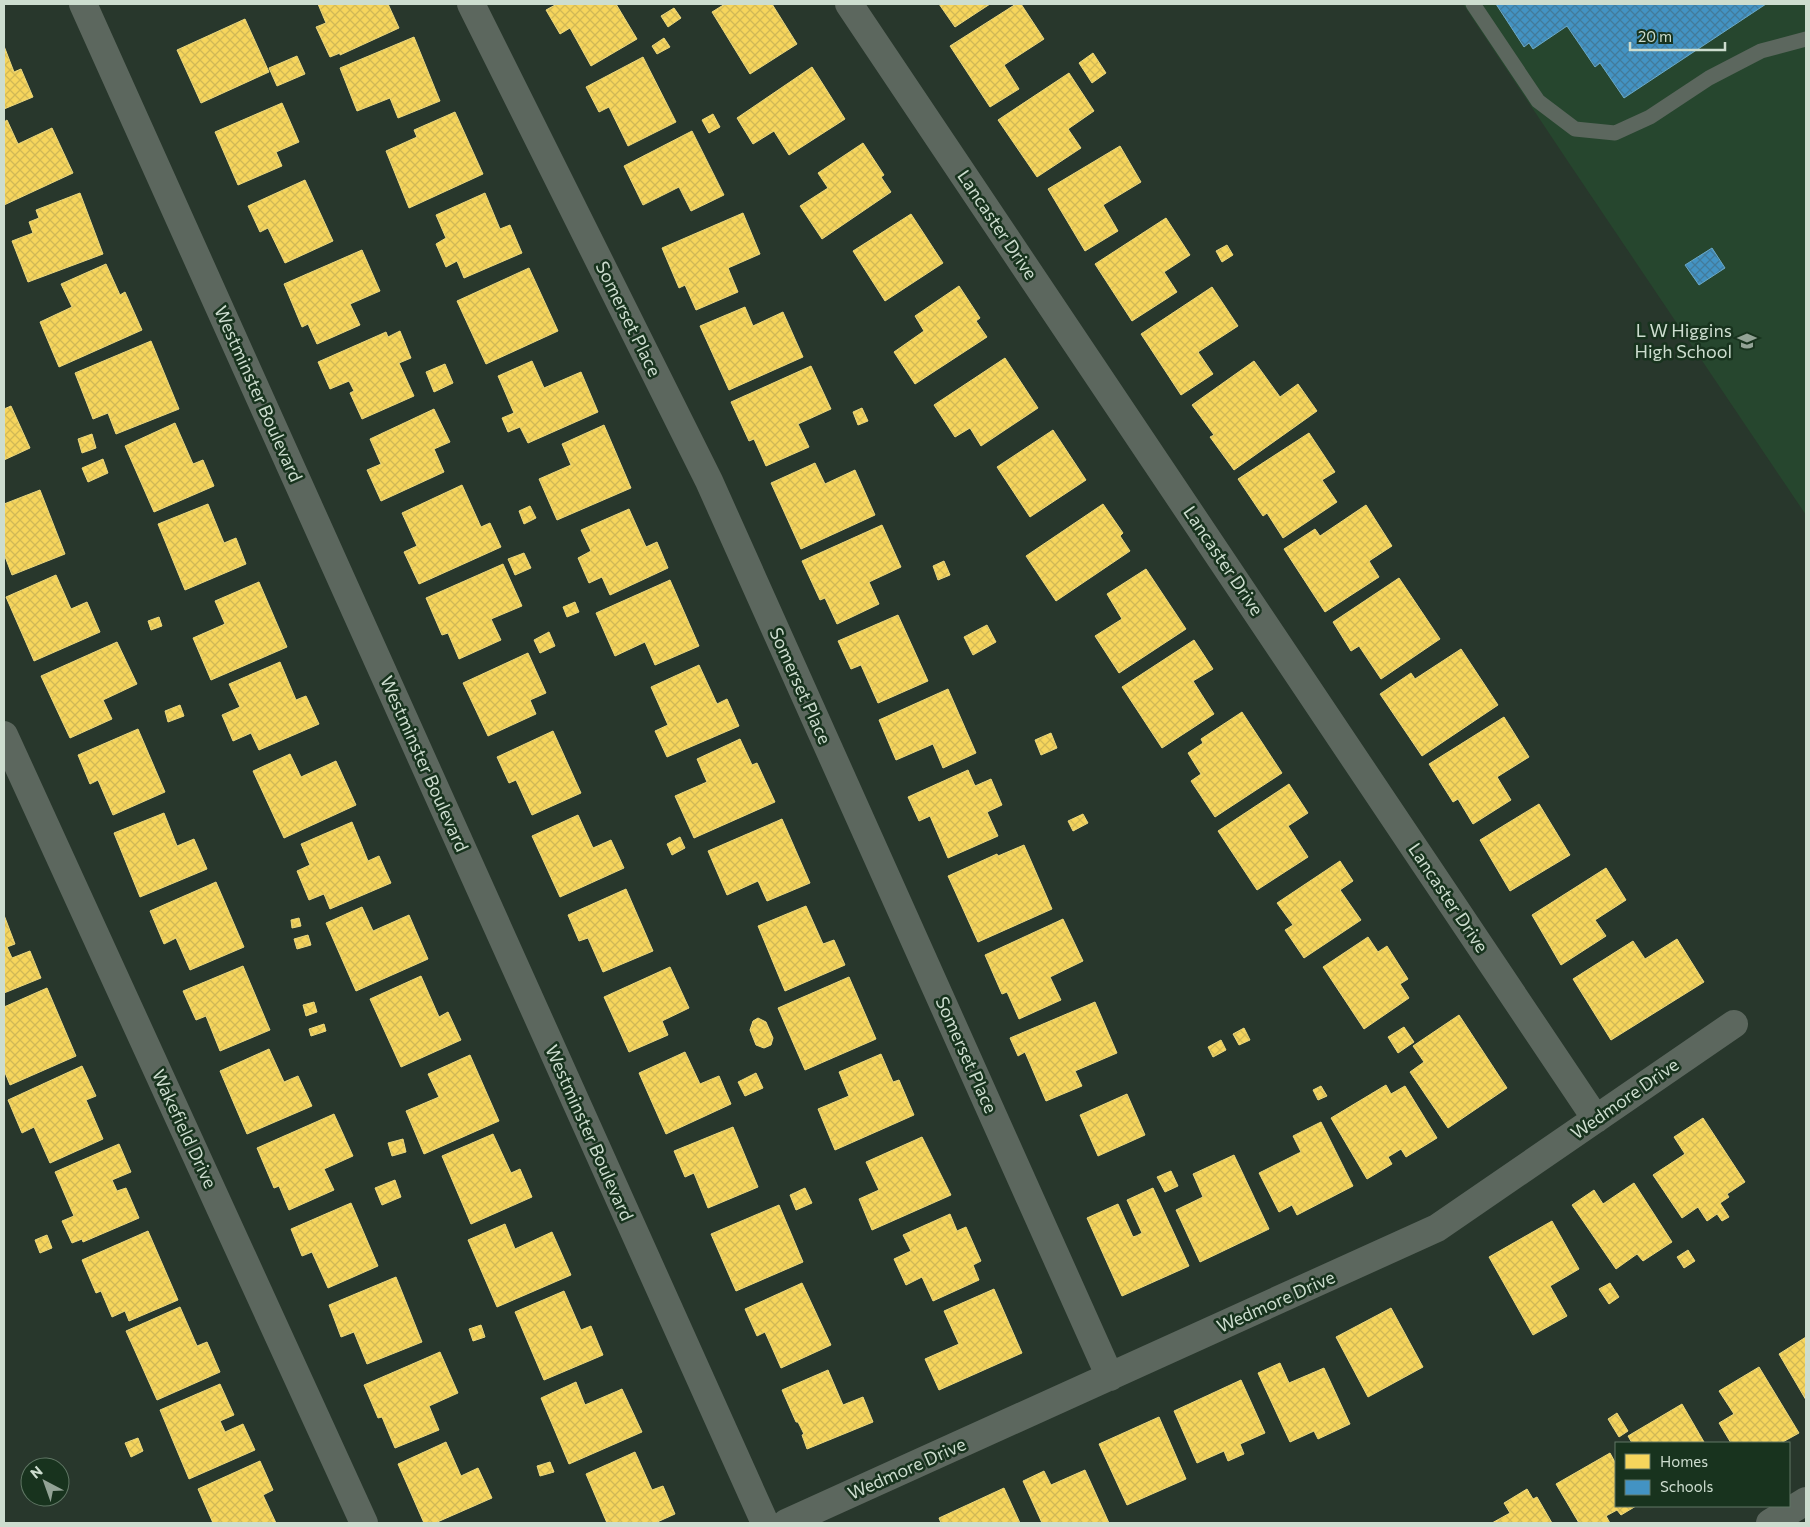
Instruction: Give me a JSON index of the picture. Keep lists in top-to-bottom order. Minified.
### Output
{"streets":{"street":["Lancaster Drive","Somerset Place","Westminster Boulevard","Wedmore Drive","Wakefield Drive"]},"crossings":[["Lancaster Drive","Wedmore Drive"],["Somerset Place","Wedmore Drive"]],"places":{"school or university":["L W Higgins High School"]},"legend":["Homes","Schools"],"scale_bar":"20 m","north":"top left"}
